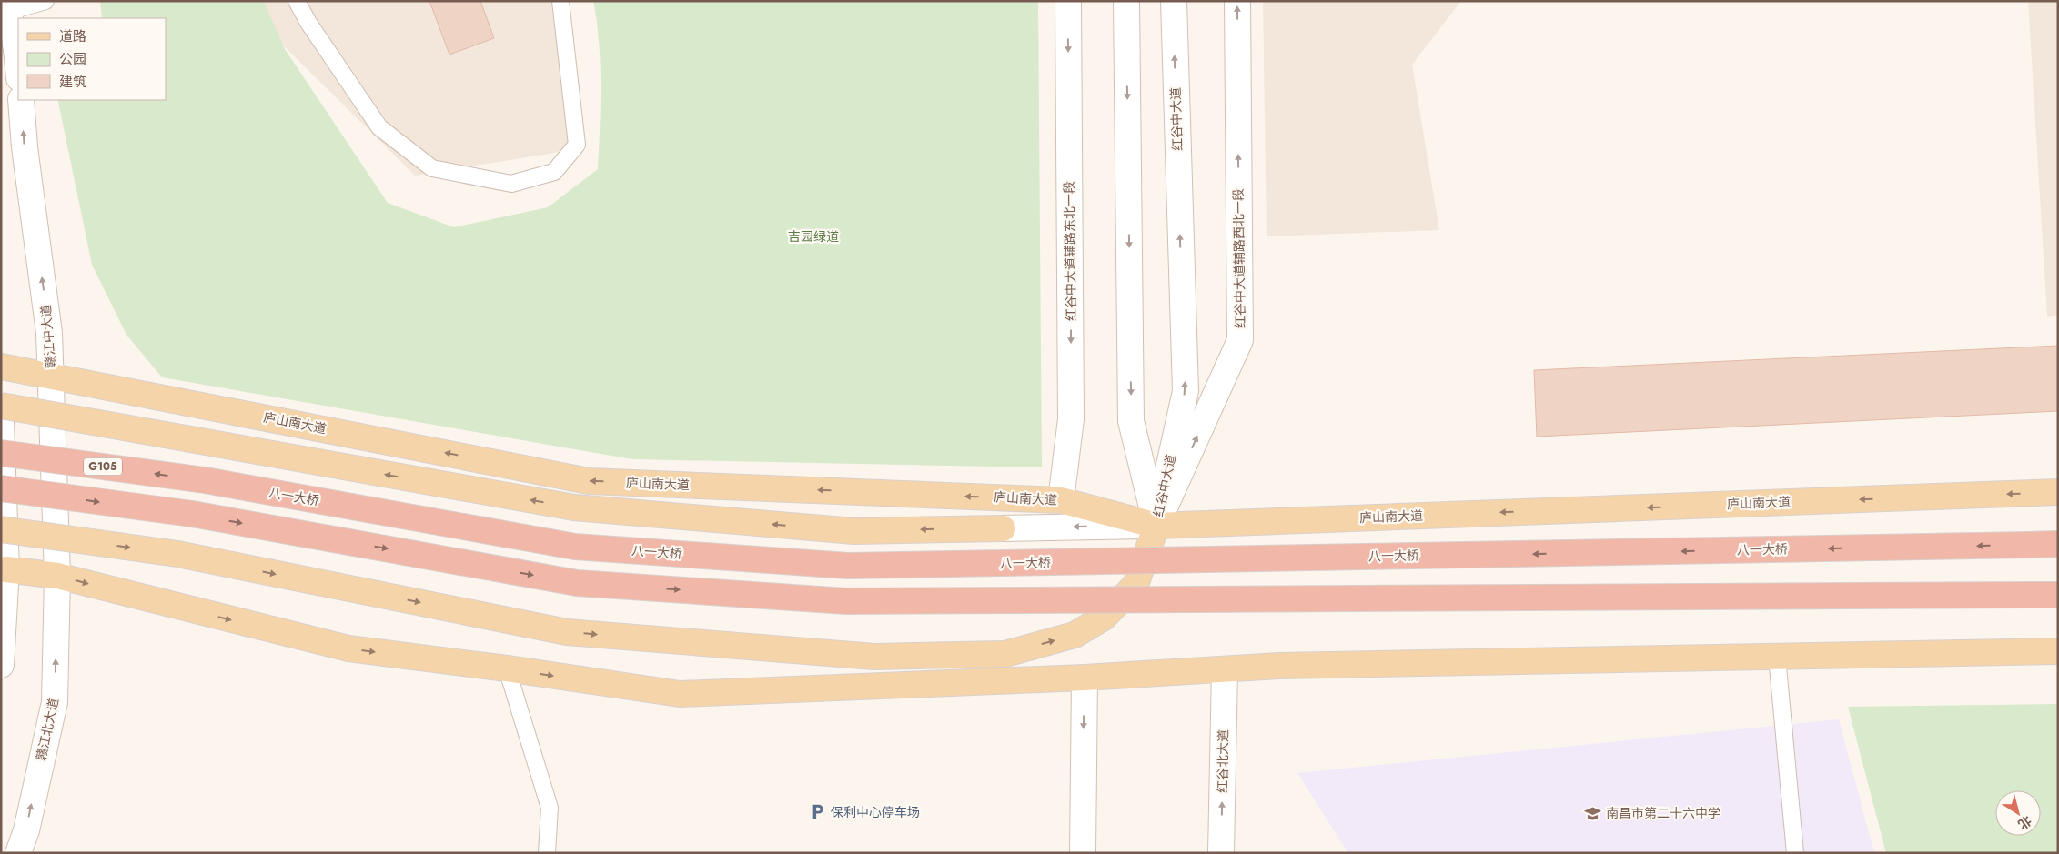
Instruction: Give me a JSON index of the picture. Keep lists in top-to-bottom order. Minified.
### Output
{"streets":{"highway":["G105","八一大桥"],"main road":["红谷中大道","红谷中大道辅路东北一段","红谷中大道辅路西北一段","赣江中大道","庐山南大道","赣江北大道","红谷北大道"]},"crossings":[["红谷中大道","红谷中大道辅路西北一段"],["红谷中大道","庐山南大道"],["红谷中大道辅路东北一段","庐山南大道"],["红谷中大道辅路西北一段","庐山南大道"],["赣江中大道","庐山南大道"],["赣江中大道","赣江北大道"]],"one_way":["红谷中大道辅路东北一段","红谷中大道辅路西北一段","赣江中大道"],"parks":["吉园绿道"],"places":{"parking":["保利中心停车场"],"school or university":["南昌市第二十六中学"]},"legend":["道路","公园","建筑"],"north":"bottom right"}
